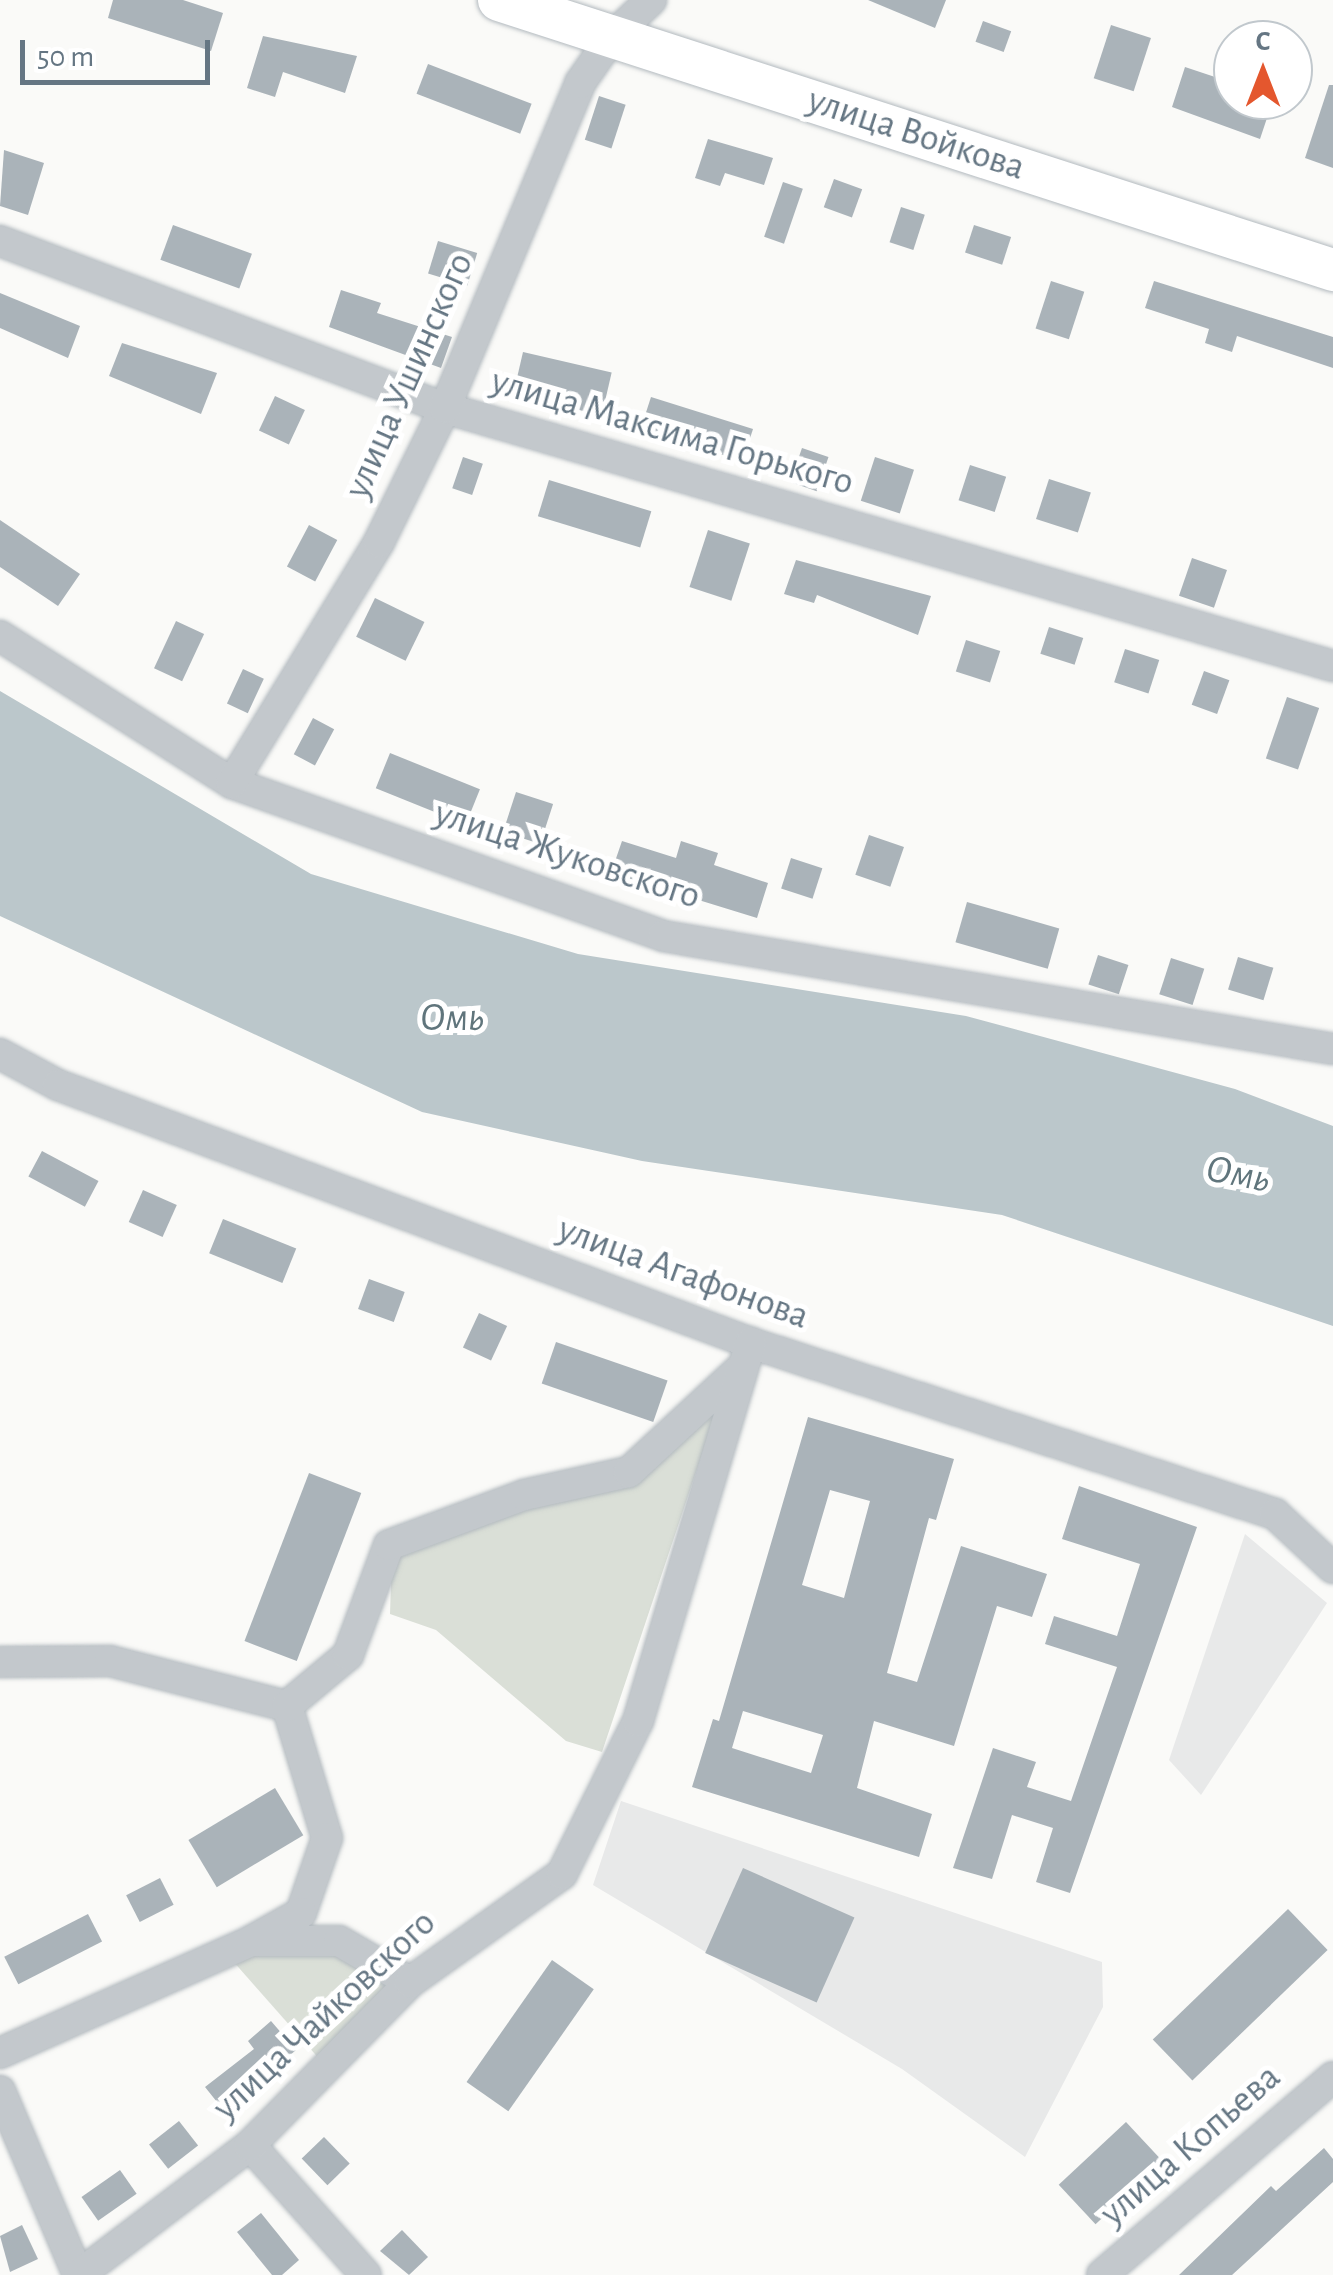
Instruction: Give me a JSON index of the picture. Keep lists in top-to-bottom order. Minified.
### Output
{"streets":{"main road":["улица Войкова"],"street":["улица Ушинского","улица Максима Горького","улица Жуковского","улица Агафонова","улица Чайковского","улица Копьева"]},"crossings":[["улица Войкова","улица Ушинского"],["улица Ушинского","улица Максима Горького"],["улица Ушинского","улица Жуковского"],["улица Агафонова","улица Чайковского"]],"water":["Омь"],"scale_bar":"50 m","north":"top"}
